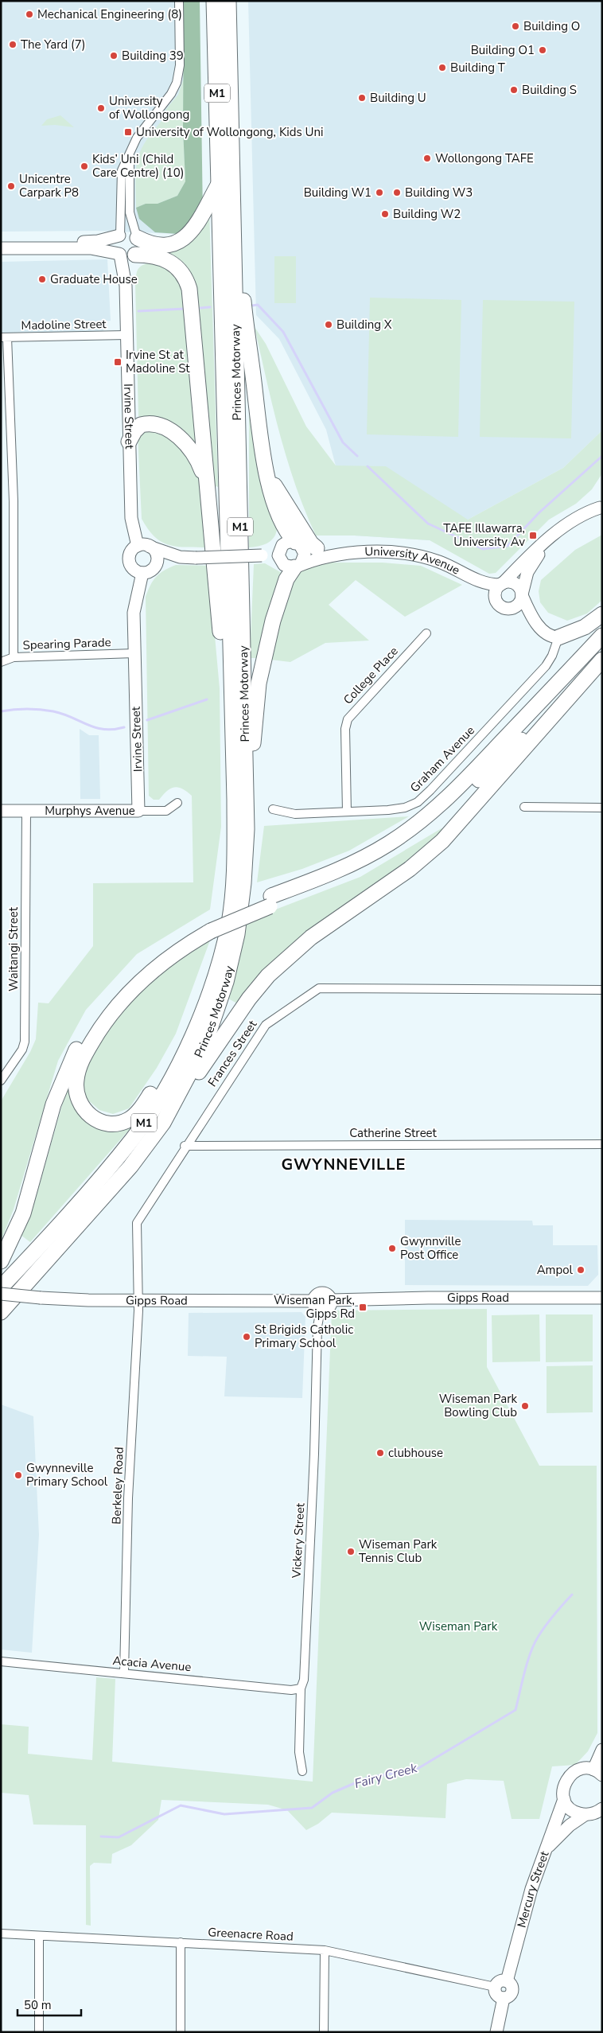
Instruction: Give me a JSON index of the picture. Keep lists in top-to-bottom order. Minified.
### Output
{"streets":{"highway":["M1","Princes Motorway"],"main road":["Irvine Street","University Avenue","Murphys Avenue","Gipps Road","Mercury Street"],"street":["Madoline Street","Spearing Parade","College Place","Graham Avenue","Waitangi Street","Frances Street","Catherine Street","Berkeley Road","Vickery Street","Acacia Avenue","Greenacre Road"]},"crossings":[["Madoline Street","Irvine Street"],["Irvine Street","Spearing Parade"],["Irvine Street","Murphys Avenue"],["University Avenue","Graham Avenue"],["College Place","Graham Avenue"],["Murphys Avenue","Waitangi Street"],["Frances Street","Catherine Street"],["Frances Street","Gipps Road"],["Frances Street","Berkeley Road"],["Gipps Road","Berkeley Road"],["Gipps Road","Vickery Street"],["Berkeley Road","Acacia Avenue"],["Vickery Street","Acacia Avenue"],["Mercury Street","Greenacre Road"]],"districts":["GWYNNEVILLE"],"water":["Fairy Creek"],"parks":["Wiseman Park"],"places":{"other":["Mechanical Engineering (8)","Building O","The Yard (7)","Building O1","Building 39","Building T","Building S","Building U","University of Wollongong","Wollongong TAFE","Kids’ Uni (Child Care Centre) (10)","Unicentre Carpark P8","Building W1","Building W3","Building W2","Graduate House","Building X","Gwynnville Post Office","Ampol","St Brigids Catholic Primary School","Wiseman Park Bowling Club","clubhouse","Gwynneville Primary School","Wiseman Park Tennis Club"],"transit":["University of Wollongong, Kids Uni","Irvine St at Madoline St","TAFE Illawarra, University Av","Wiseman Park, Gipps Rd"]},"scale_bar":"50 m"}
